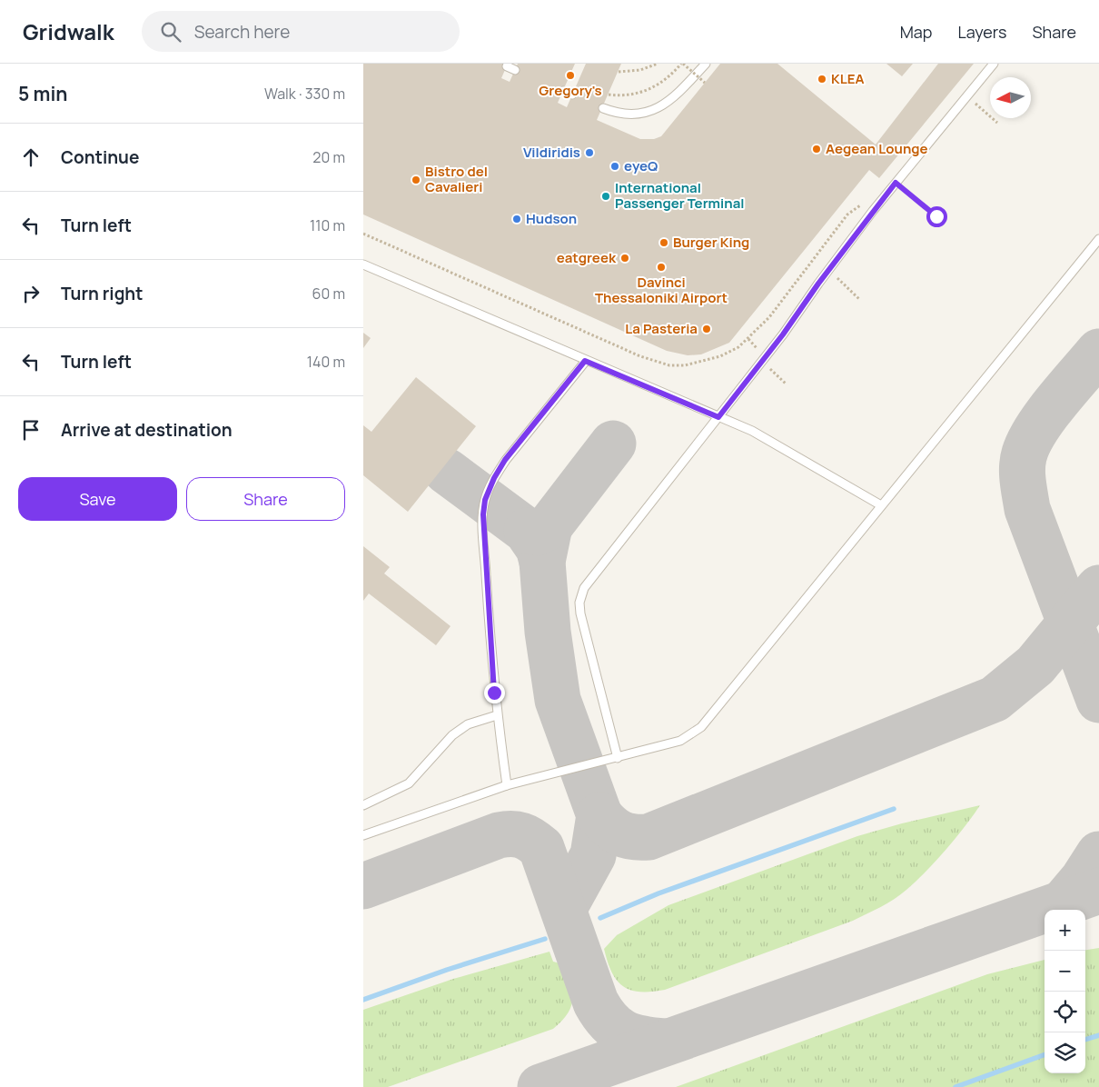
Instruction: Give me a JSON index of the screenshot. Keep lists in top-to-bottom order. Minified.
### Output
{"places":["Gregory's","KLEA","Aegean Lounge","Vildiridis","eyeQ","Bistro del Cavalieri","International Passenger Terminal","Hudson","Burger King","eatgreek","Davinci Thessaloniki Airport","La Pasteria"],"north":"left","page":{"header":"Gridwalk","search":"Search here","nav":["Map","Layers","Share"],"heading":["5 min","Walk · 330 m"],"list":[["Continue","20 m"],["Turn left","110 m"],["Turn right","60 m"],["Turn left","140 m"],"Arrive at destination"],"buttons":["Save","Share"],"map_buttons":["+","−"]}}
